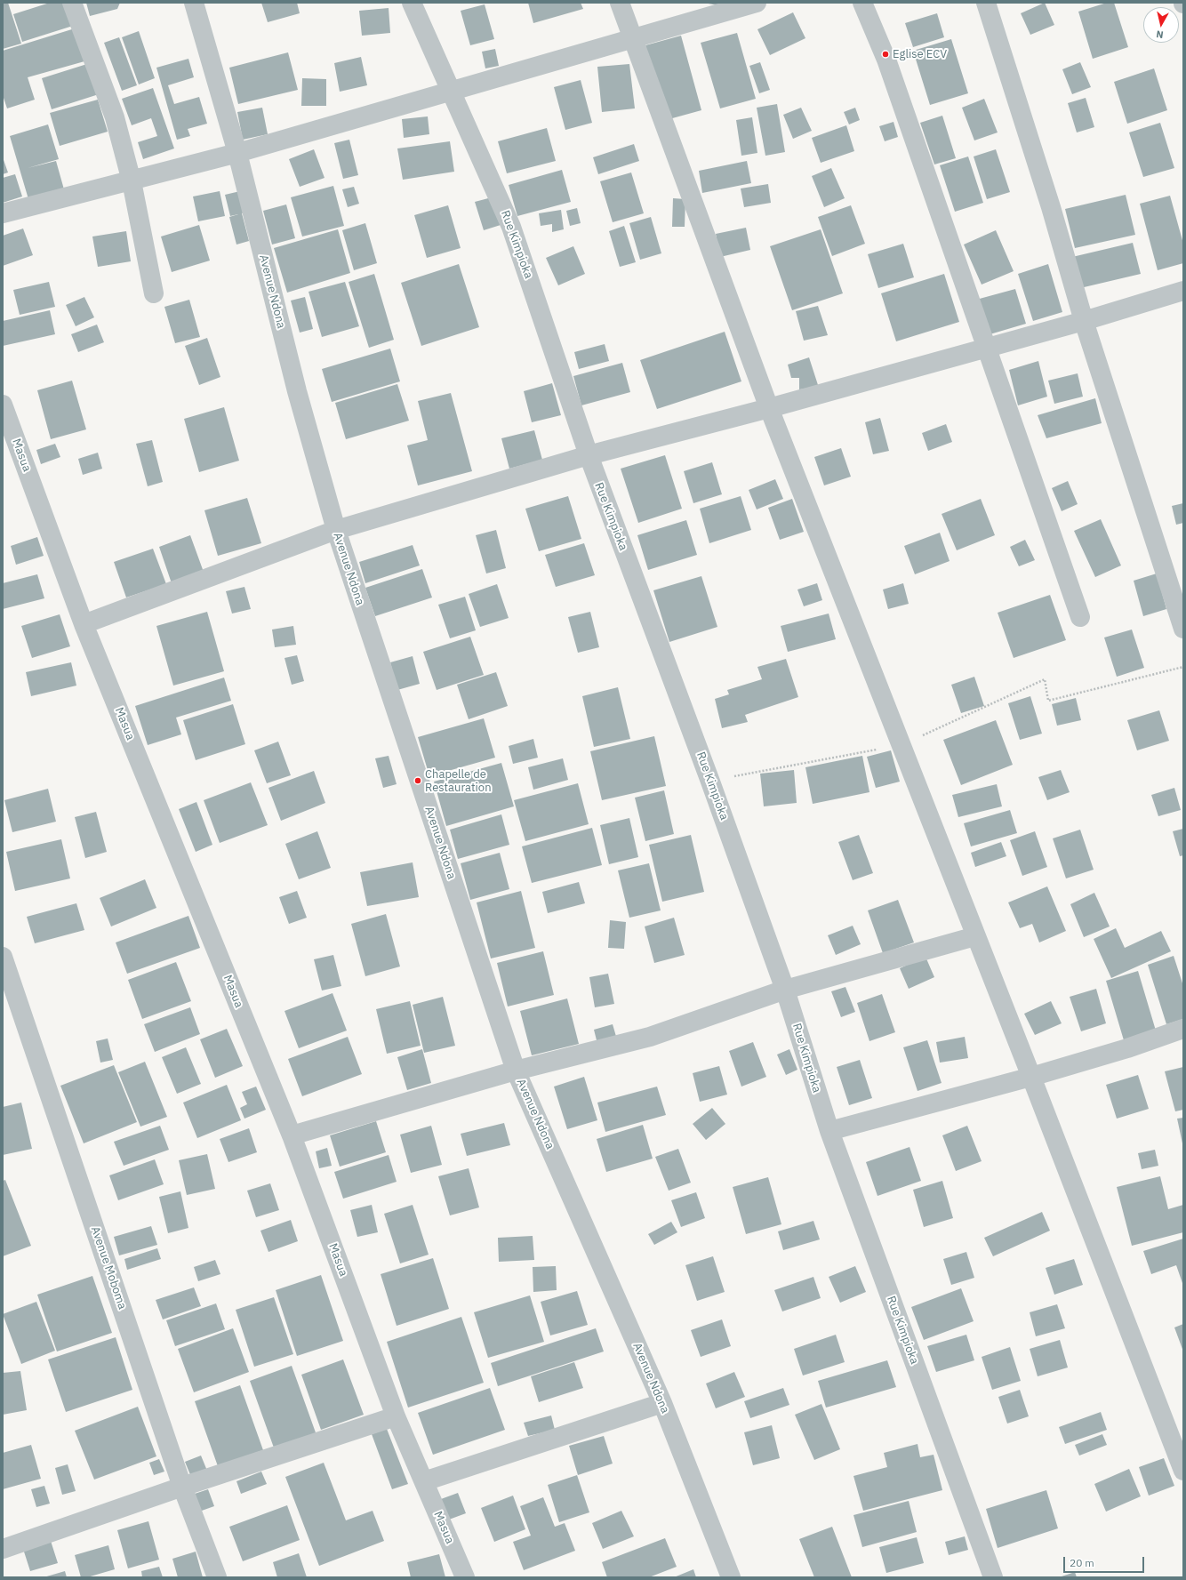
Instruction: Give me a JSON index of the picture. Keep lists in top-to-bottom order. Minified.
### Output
{"streets":{"street":["Rue Kimpioka","Avenue Ndona","Masua","Avenue Moboma"]},"places":["Eglise ECV","Chapelle de Restauration"],"scale_bar":"20 m","north":"bottom"}
